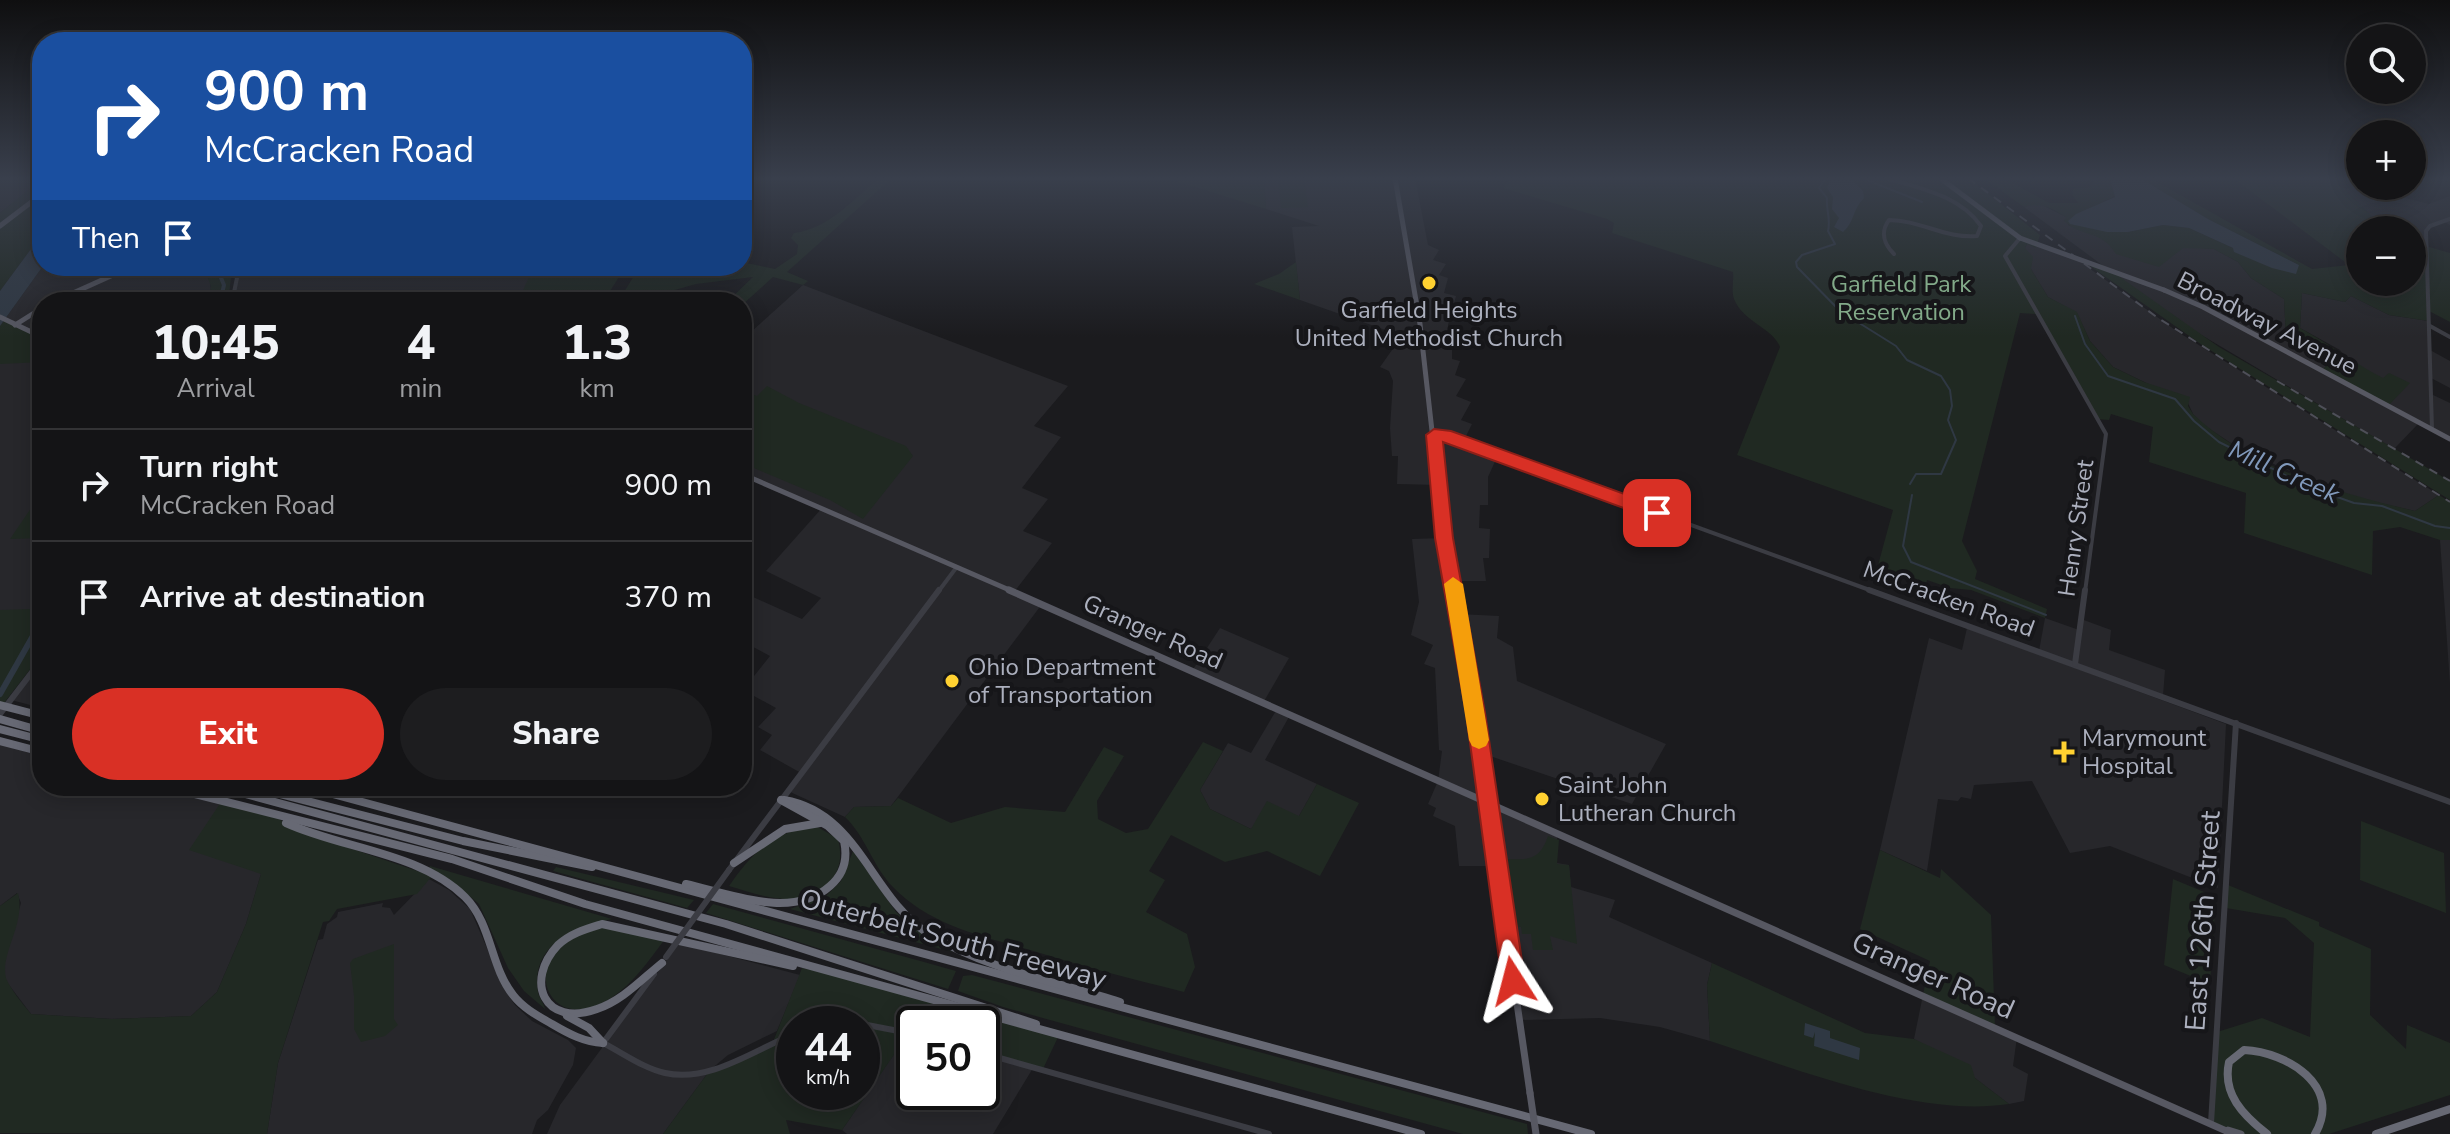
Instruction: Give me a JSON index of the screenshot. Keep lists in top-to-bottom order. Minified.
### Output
{"streets":{"highway":["Outerbelt South Freeway"],"main road":["Broadway Avenue","Granger Road"],"street":["Henry Street","McCracken Road","East 126th Street"]},"crossings":[["Broadway Avenue","Henry Street"],["Henry Street","McCracken Road"],["McCracken Road","East 126th Street"],["Granger Road","East 126th Street"]],"water":["Mill Creek"],"parks":["Garfield Park Reservation"],"places":{"other":["Garfield Heights United Methodist Church","Ohio Department of Transportation","Saint John Lutheran Church"],"health":["Marymount Hospital"]},"page":{"map_buttons":["+","−"],"turn":["900 m","McCracken Road"],"then":"Then","eta":["10:45","Arrival","4","min","1.3","km"],"list":[{"name":"Turn right","note":"McCracken Road","value":"900 m"},{"name":"Arrive at destination","value":"370 m"}],"buttons":["Exit","Share"],"speed":"44 km/h","limit":"50"}}
